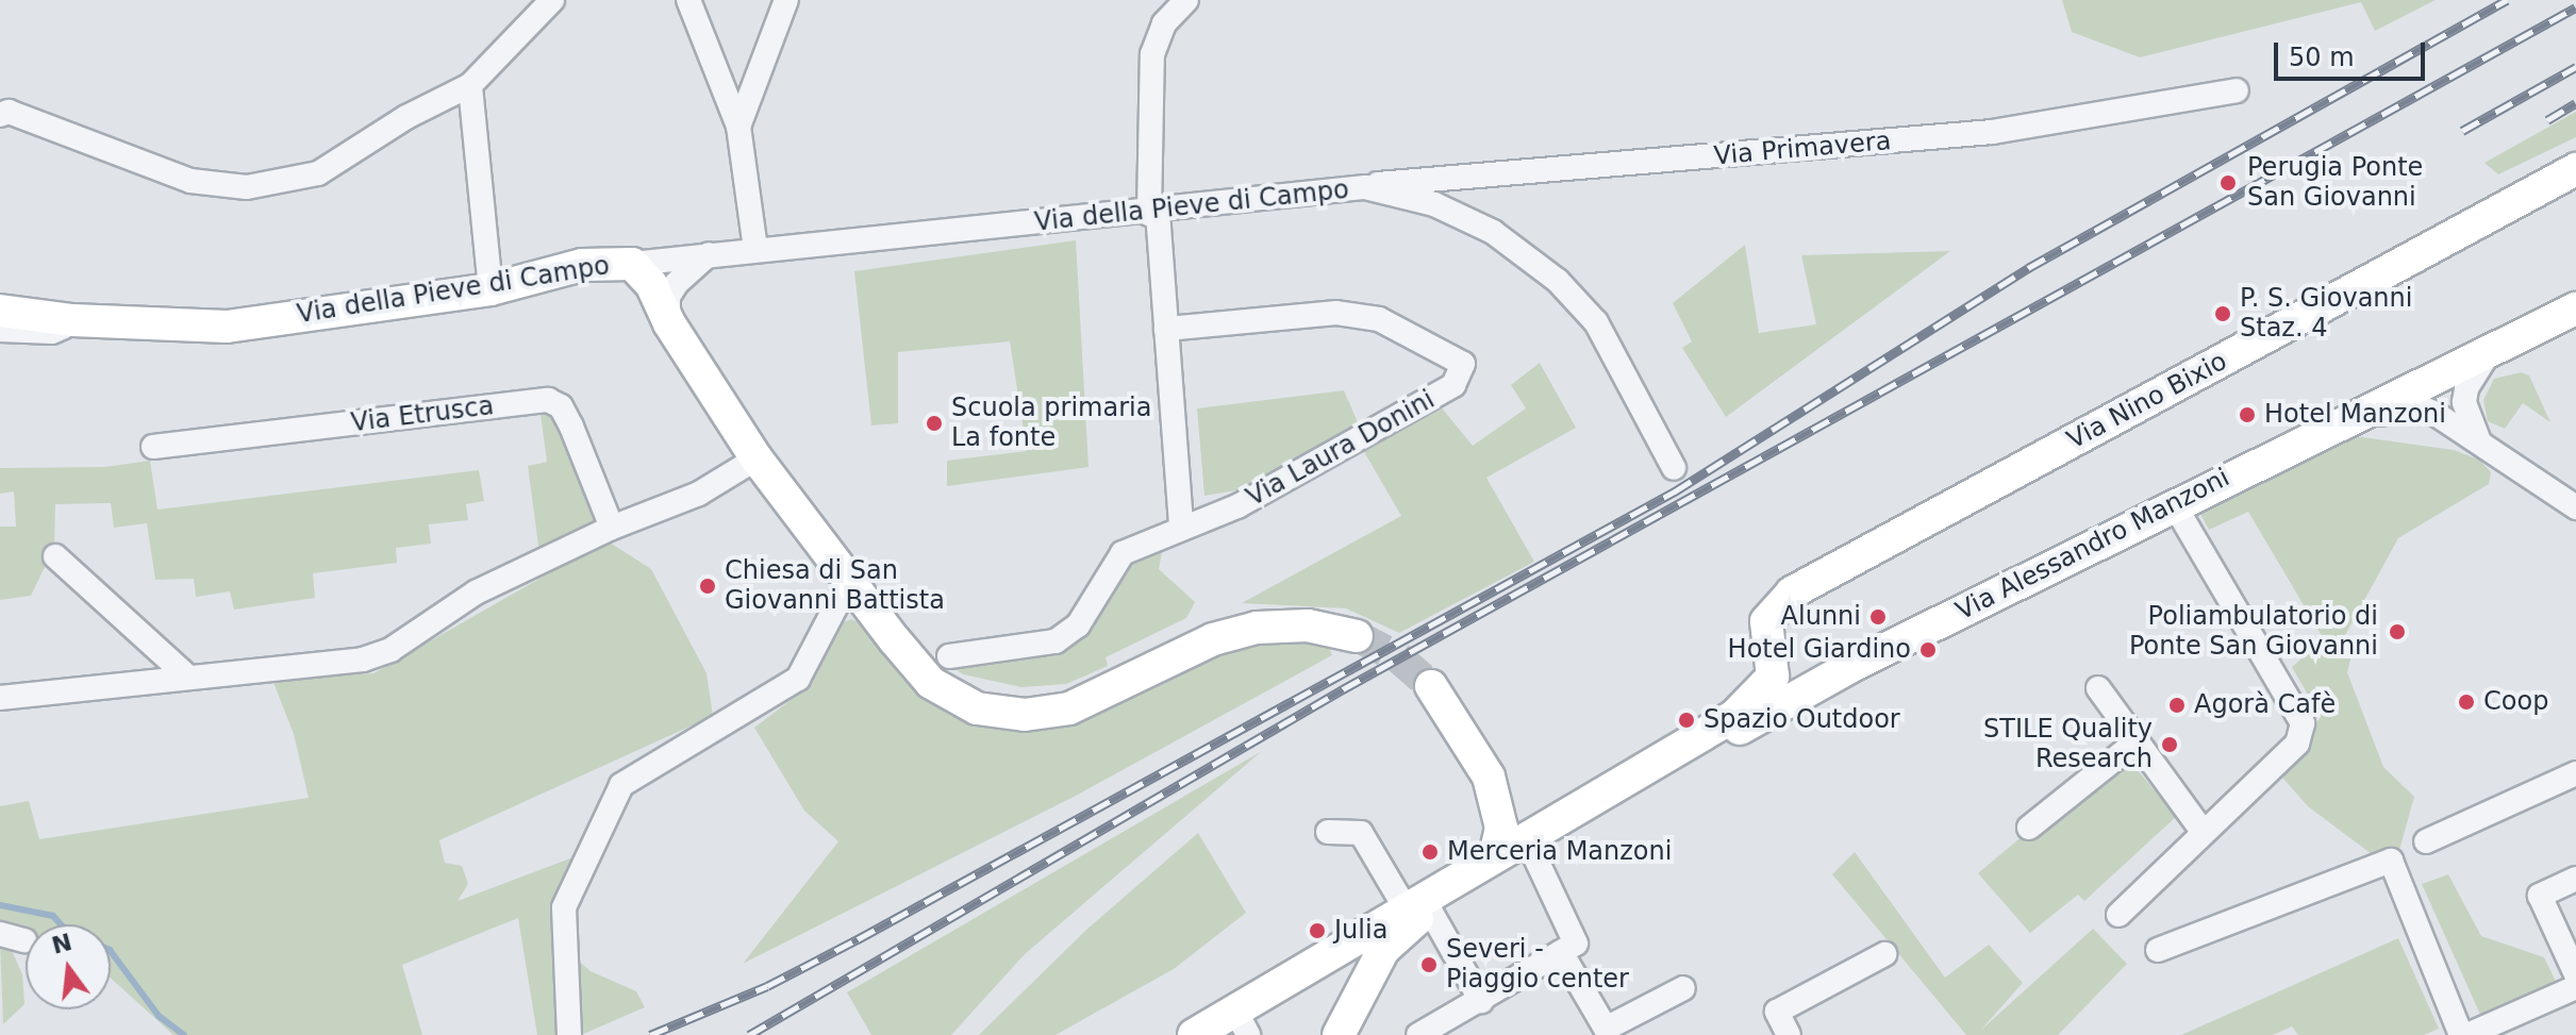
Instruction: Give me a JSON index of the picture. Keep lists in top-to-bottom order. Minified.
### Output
{"streets":{"main road":["Via della Pieve di Campo","Via Nino Bixio","Via Alessandro Manzoni"],"street":["Via Primavera","Via Etrusca","Via Laura Donini"]},"crossings":[["Via Primavera","Via della Pieve di Campo"],["Via Nino Bixio","Via Alessandro Manzoni"]],"places":["Perugia Ponte San Giovanni","P. S. Giovanni Staz. 4","Hotel Manzoni","Scuola primaria La fonte","Chiesa di San Giovanni Battista","Alunni","Poliambulatorio di Ponte San Giovanni","Hotel Giardino","Coop","Agorà Cafè","Spazio Outdoor","STILE Quality Research","Merceria Manzoni","Julia","Severi - Piaggio center"],"scale_bar":"50 m","north":"top"}
